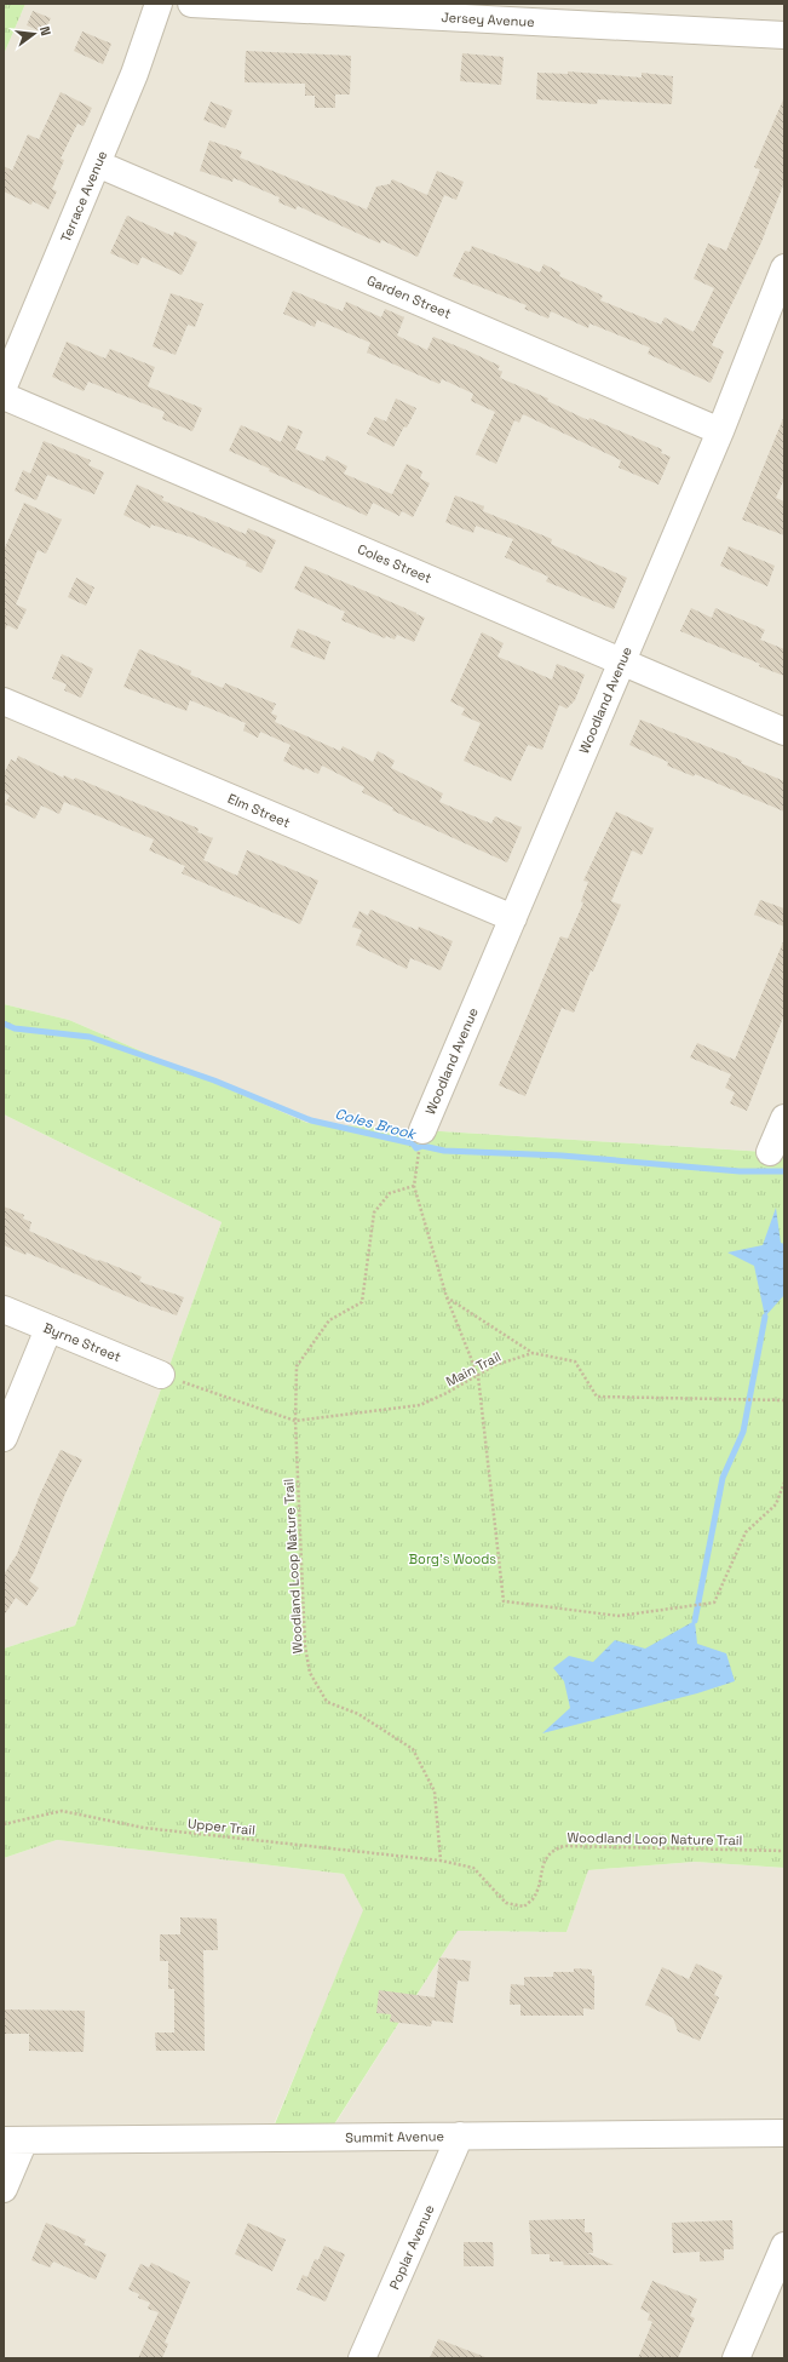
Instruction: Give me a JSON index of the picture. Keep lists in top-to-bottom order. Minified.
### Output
{"streets":{"street":["Jersey Avenue","Terrace Avenue","Garden Street","Coles Street","Woodland Avenue","Elm Street","Byrne Street","Summit Avenue","Poplar Avenue"],"path":["Main Trail","Woodland Loop Nature Trail","Upper Trail"]},"crossings":[["Terrace Avenue","Garden Street"],["Garden Street","Woodland Avenue"],["Coles Street","Woodland Avenue"],["Woodland Avenue","Elm Street"],["Byrne Street","Main Trail"],["Main Trail","Woodland Loop Nature Trail"],["Woodland Loop Nature Trail","Upper Trail"],["Summit Avenue","Poplar Avenue"]],"water":["Coles Brook"],"parks":["Borg's Woods"],"north":"right"}
